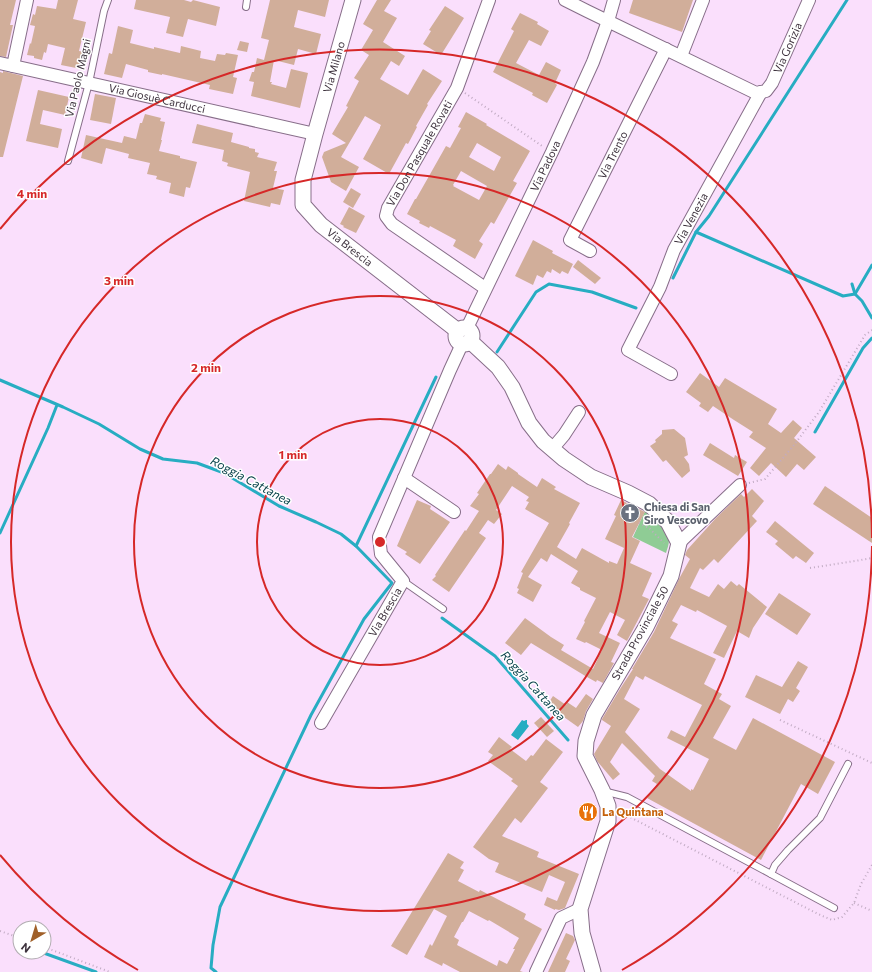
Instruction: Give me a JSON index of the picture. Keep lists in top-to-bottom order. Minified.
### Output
{"streets":{"street":["Via Gorizia","Via Milano","Via Giosuè Carducci","Via Don Pasquale Rovati","Via Trento","Via Padova","Via Venezia","Via Brescia","Strada Provinciale 50"],"lane":["Via Paolo Magni"]},"crossings":[["Via Gorizia","Via Venezia"],["Via Milano","Via Giosuè Carducci"],["Via Milano","Via Brescia"],["Via Paolo Magni","Via Giosuè Carducci"],["Via Giosuè Carducci","Via Brescia"],["Via Don Pasquale Rovati","Via Padova"],["Via Padova","Via Brescia"]],"water":["Roggia Cattanea"],"places":{"church":["Chiesa di San Siro Vescovo"],"restaurant":["La Quintana"]},"north":"bottom left","rings":["4 min","3 min","2 min","1 min"]}
